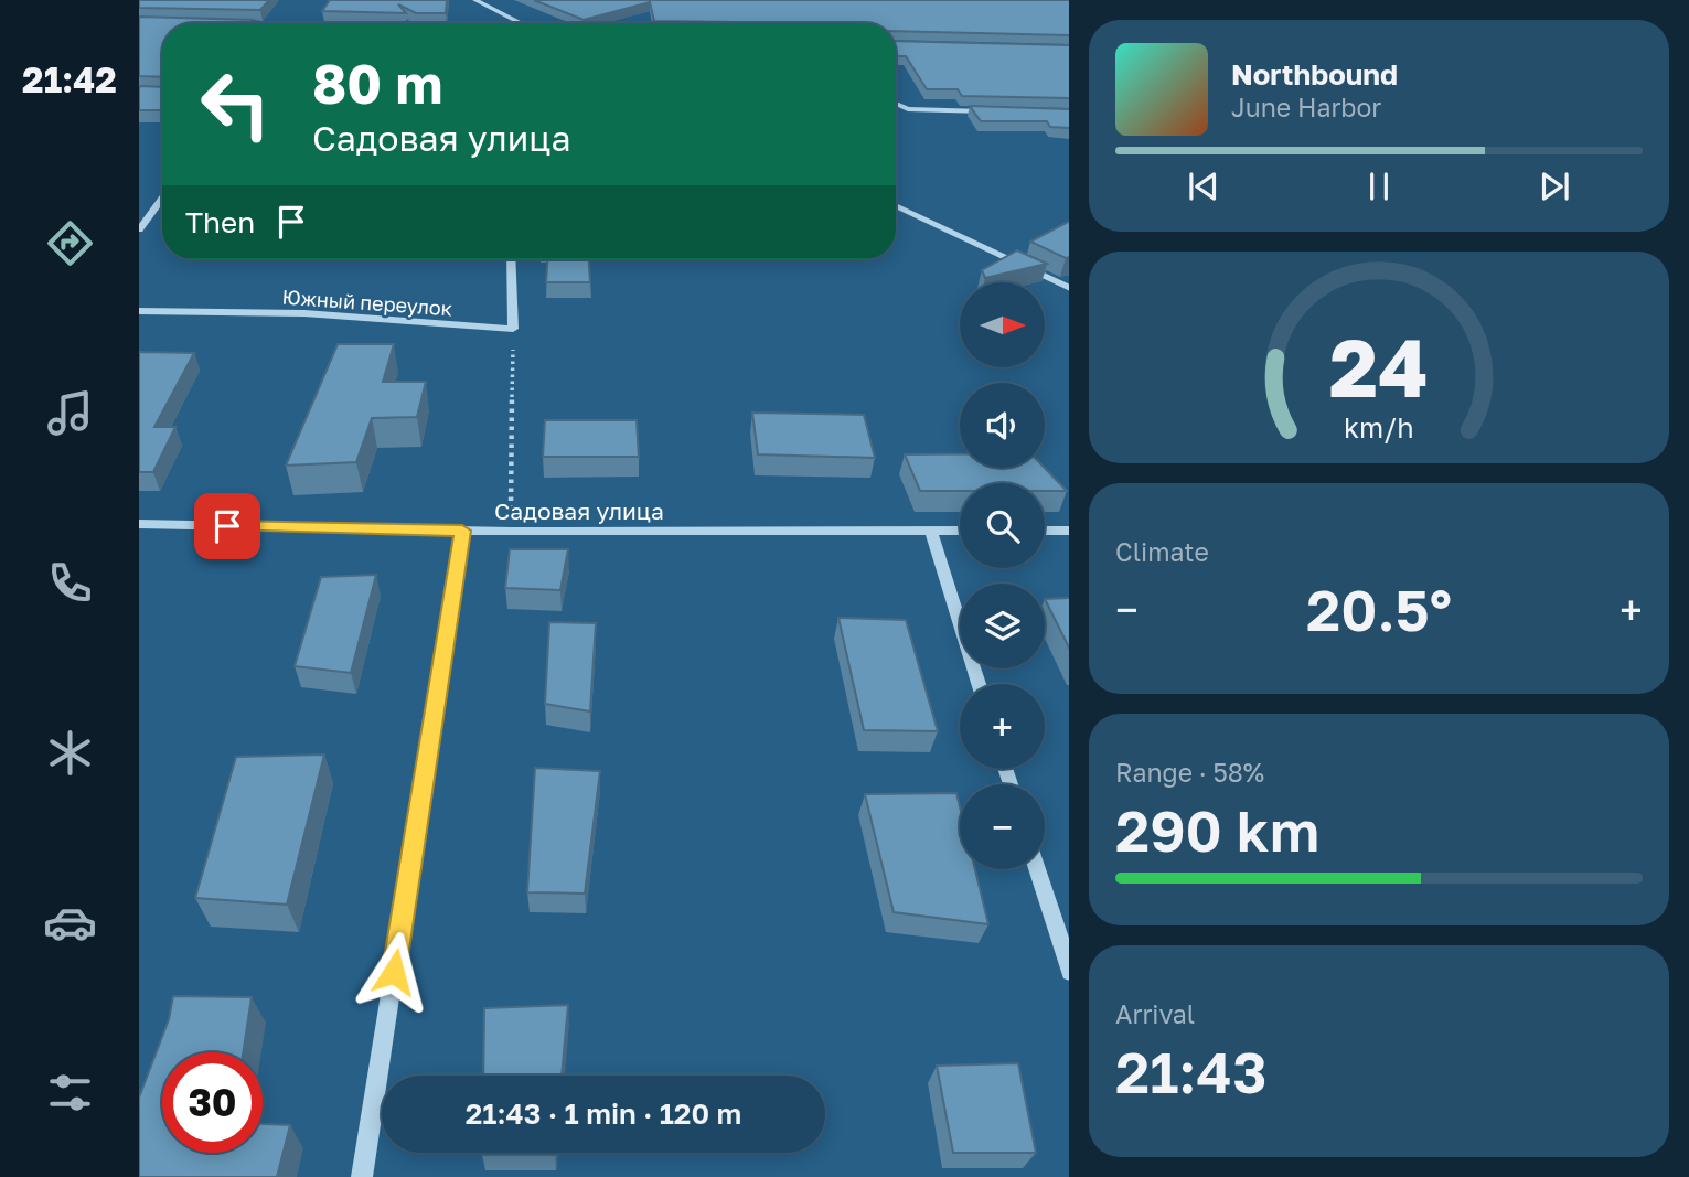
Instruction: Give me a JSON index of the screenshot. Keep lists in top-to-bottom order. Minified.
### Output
{"streets":{"street":["Южный переулок","Садовая улица"]},"north":"right","page":{"tabs":"21:42","turn":["80 m","Садовая улица"],"song":["Northbound","June Harbor"],"then":"Then","map_buttons":["+","−"],"tile":["Climate",["Range · 58%","290 km"],["Arrival","21:43"]],"heat":["−","20.5°","+"],"limit":"30","trip":"21:43 · 1 min · 120 m","gauge":["24","km/h"]}}
